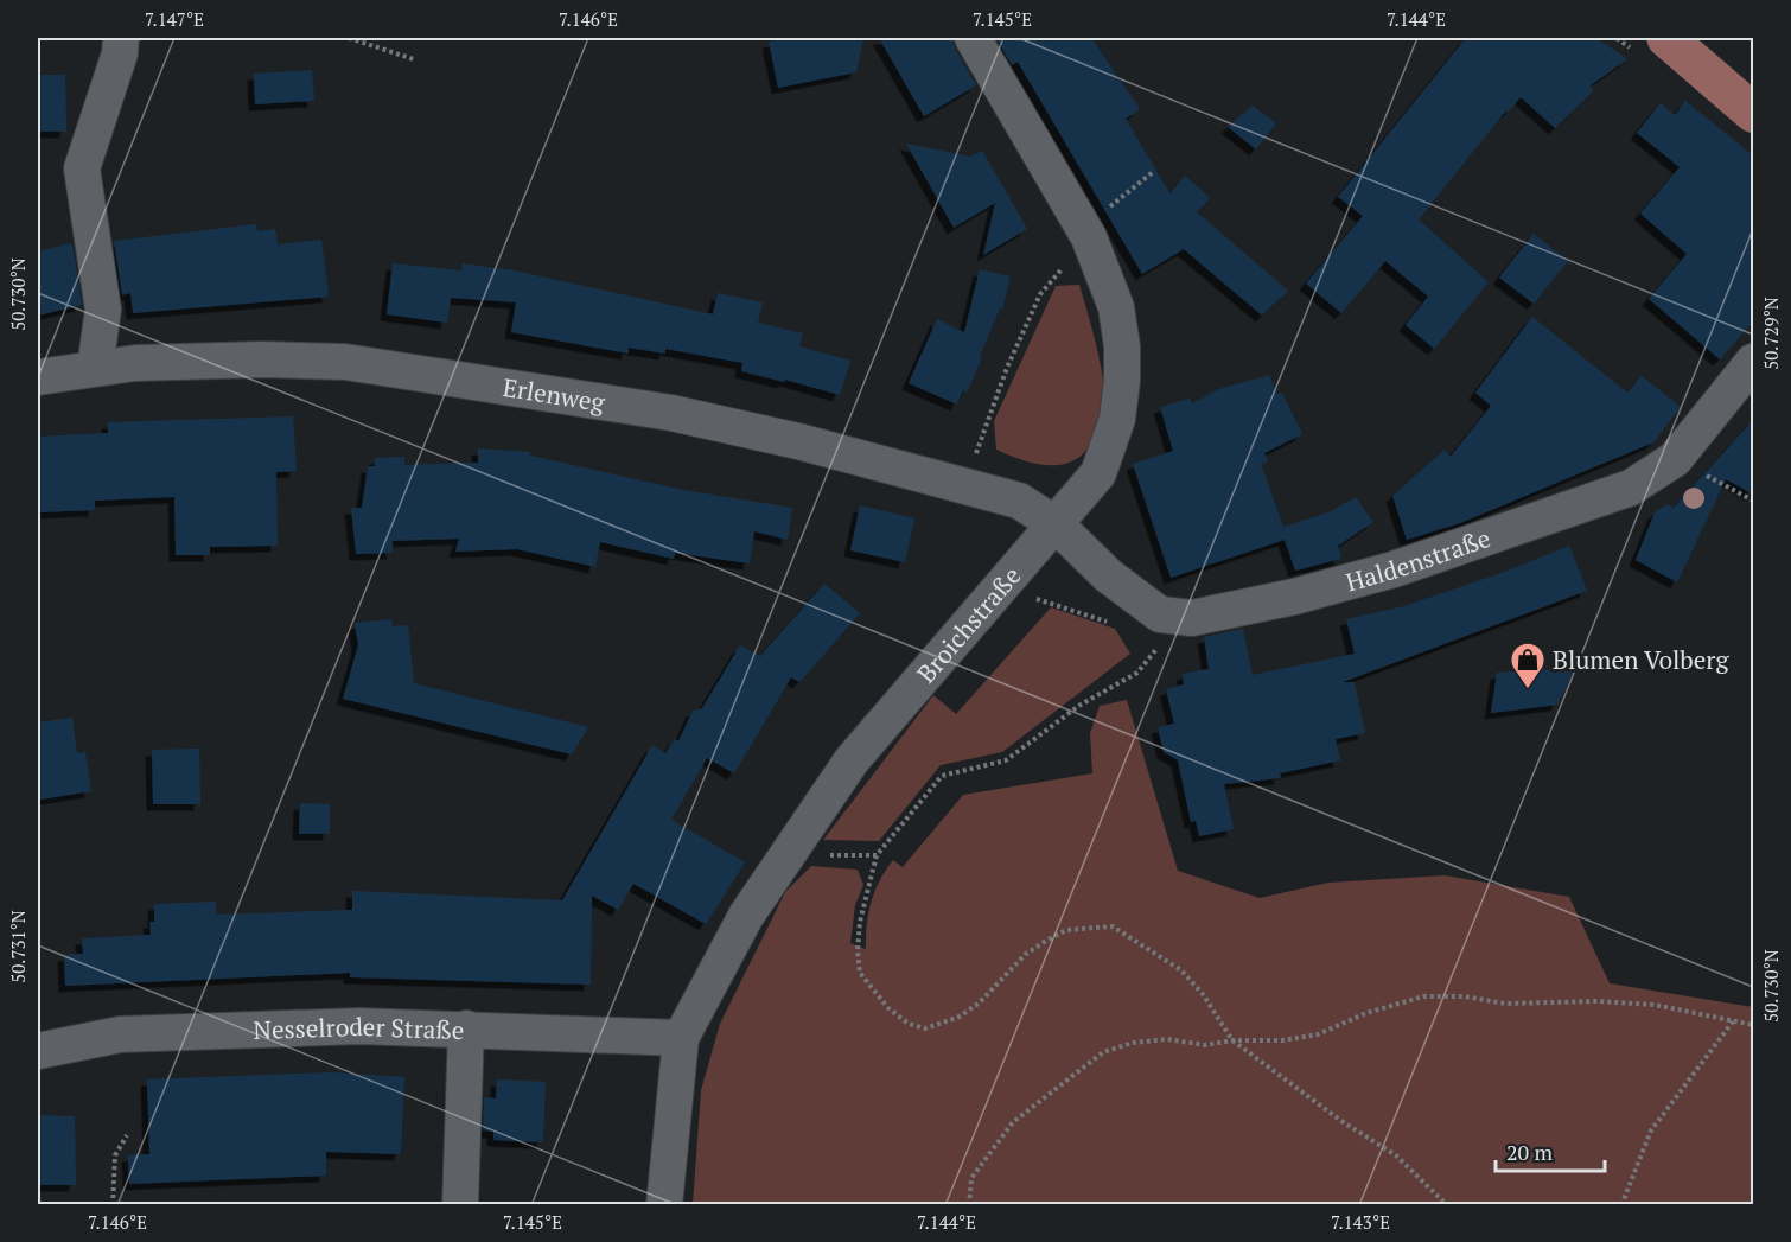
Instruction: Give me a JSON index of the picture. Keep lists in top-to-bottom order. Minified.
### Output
{"streets":{"street":["Erlenweg","Haldenstraße","Broichstraße","Nesselroder Straße"]},"crossings":[["Erlenweg","Haldenstraße"],["Erlenweg","Broichstraße"],["Haldenstraße","Broichstraße"],["Broichstraße","Nesselroder Straße"]],"places":{"shop":["Blumen Volberg"]},"scale_bar":"20 m","coordinates":["7.147°E","7.146°E","7.145°E","7.144°E","50.730°N","50.729°N","50.731°N","7.143°E"]}
